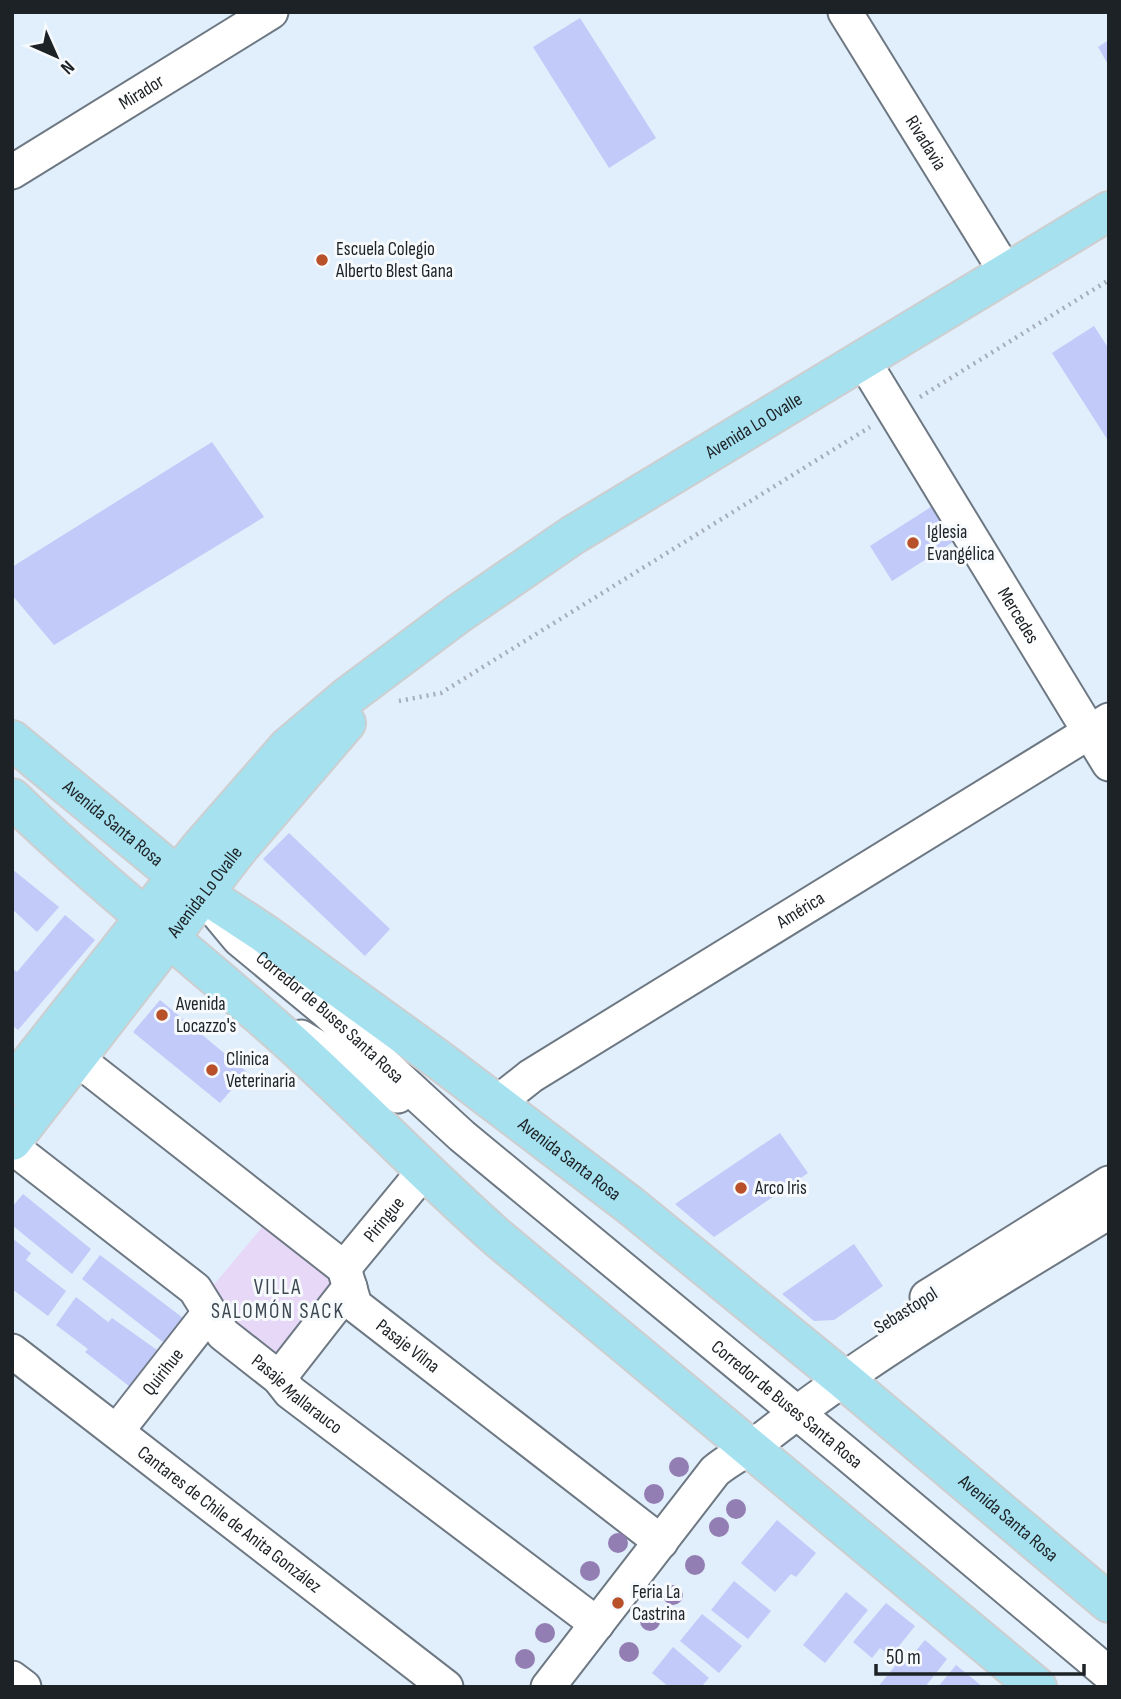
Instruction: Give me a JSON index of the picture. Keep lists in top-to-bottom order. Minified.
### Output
{"streets":{"main road":["Avenida Lo Ovalle","Avenida Santa Rosa"],"street":["Mirador","Rivadavia","Mercedes","América","Corredor de Buses Santa Rosa","Piringue","Sebastopol","Pasaje Vilna","Quirihue","Pasaje Mallarauco","Cantares de Chile de Anita González"]},"crossings":[["Rivadavia","Avenida Lo Ovalle"],["Avenida Lo Ovalle","Mercedes"],["Avenida Lo Ovalle","Avenida Santa Rosa"],["Avenida Lo Ovalle","Corredor de Buses Santa Rosa"],["Avenida Lo Ovalle","Pasaje Vilna"],["Mercedes","América"],["Avenida Santa Rosa","América"],["Avenida Santa Rosa","Corredor de Buses Santa Rosa"],["Avenida Santa Rosa","Sebastopol"],["Corredor de Buses Santa Rosa","Sebastopol"],["Piringue","Pasaje Vilna"],["Piringue","Pasaje Mallarauco"],["Sebastopol","Pasaje Vilna"],["Sebastopol","Pasaje Mallarauco"],["Quirihue","Pasaje Mallarauco"],["Quirihue","Cantares de Chile de Anita González"]],"districts":["VILLA SALOMÓN SACK"],"places":["Escuela Colegio Alberto Blest Gana","Iglesia Evangélica","Avenida Locazzo's","Clinica Veterinaria","Arco Iris","Feria La Castrina"],"scale_bar":"50 m","north":"bottom right"}
